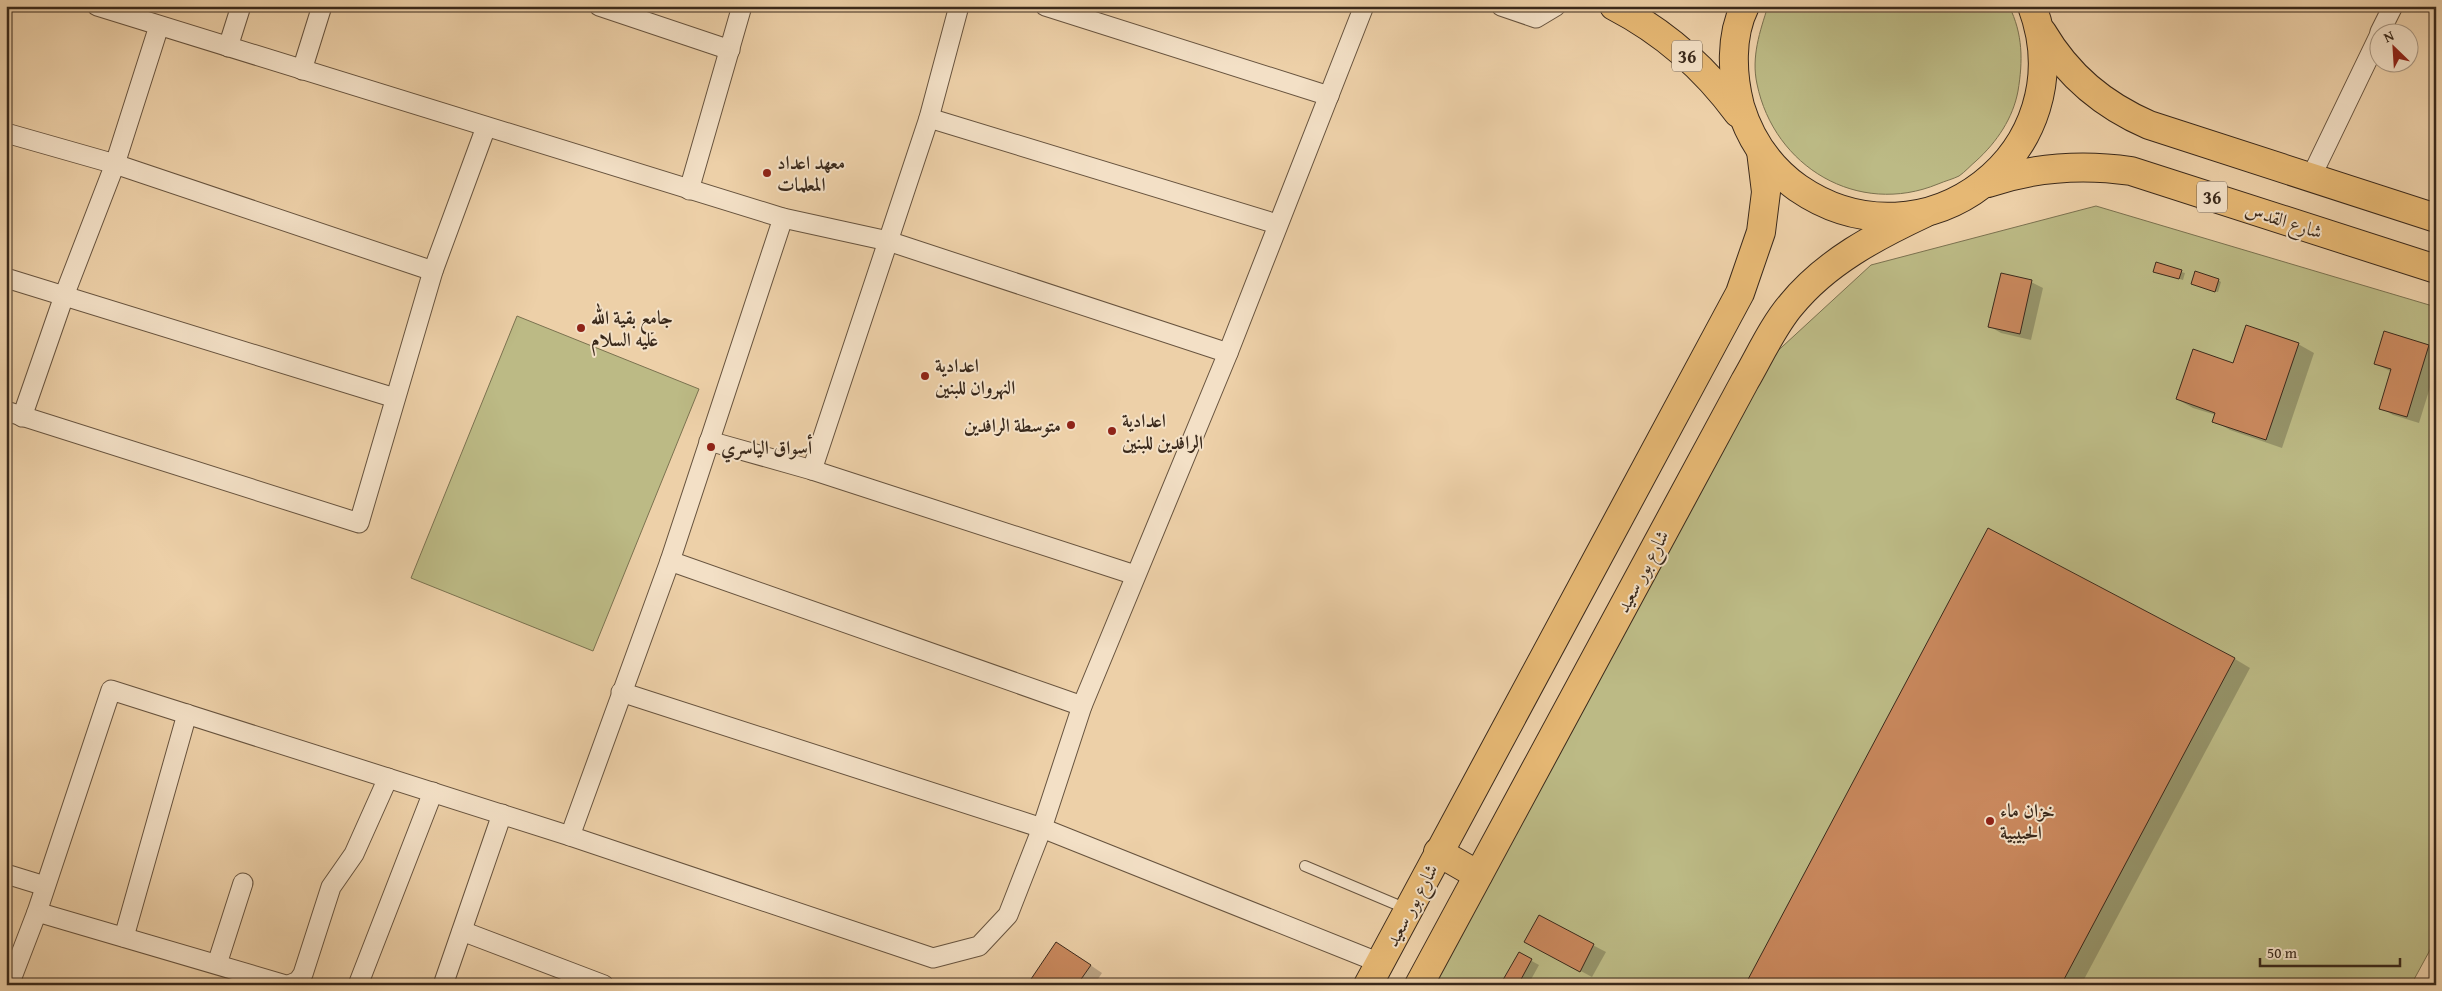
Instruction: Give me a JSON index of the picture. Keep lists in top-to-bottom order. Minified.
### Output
{"streets":{"main road":["36","شارع القدس","شارع بور سعيد"]},"places":["معهد اعداد المعلمات","جامع بقية الله عليه السلام","اعدادية النهروان للبنين","متوسطة الرافدين","اعدادية الرافدين للبنين","أسواق الياسري","خزان ماء الحبيبية"],"scale_bar":"50 m","north":"top left"}
